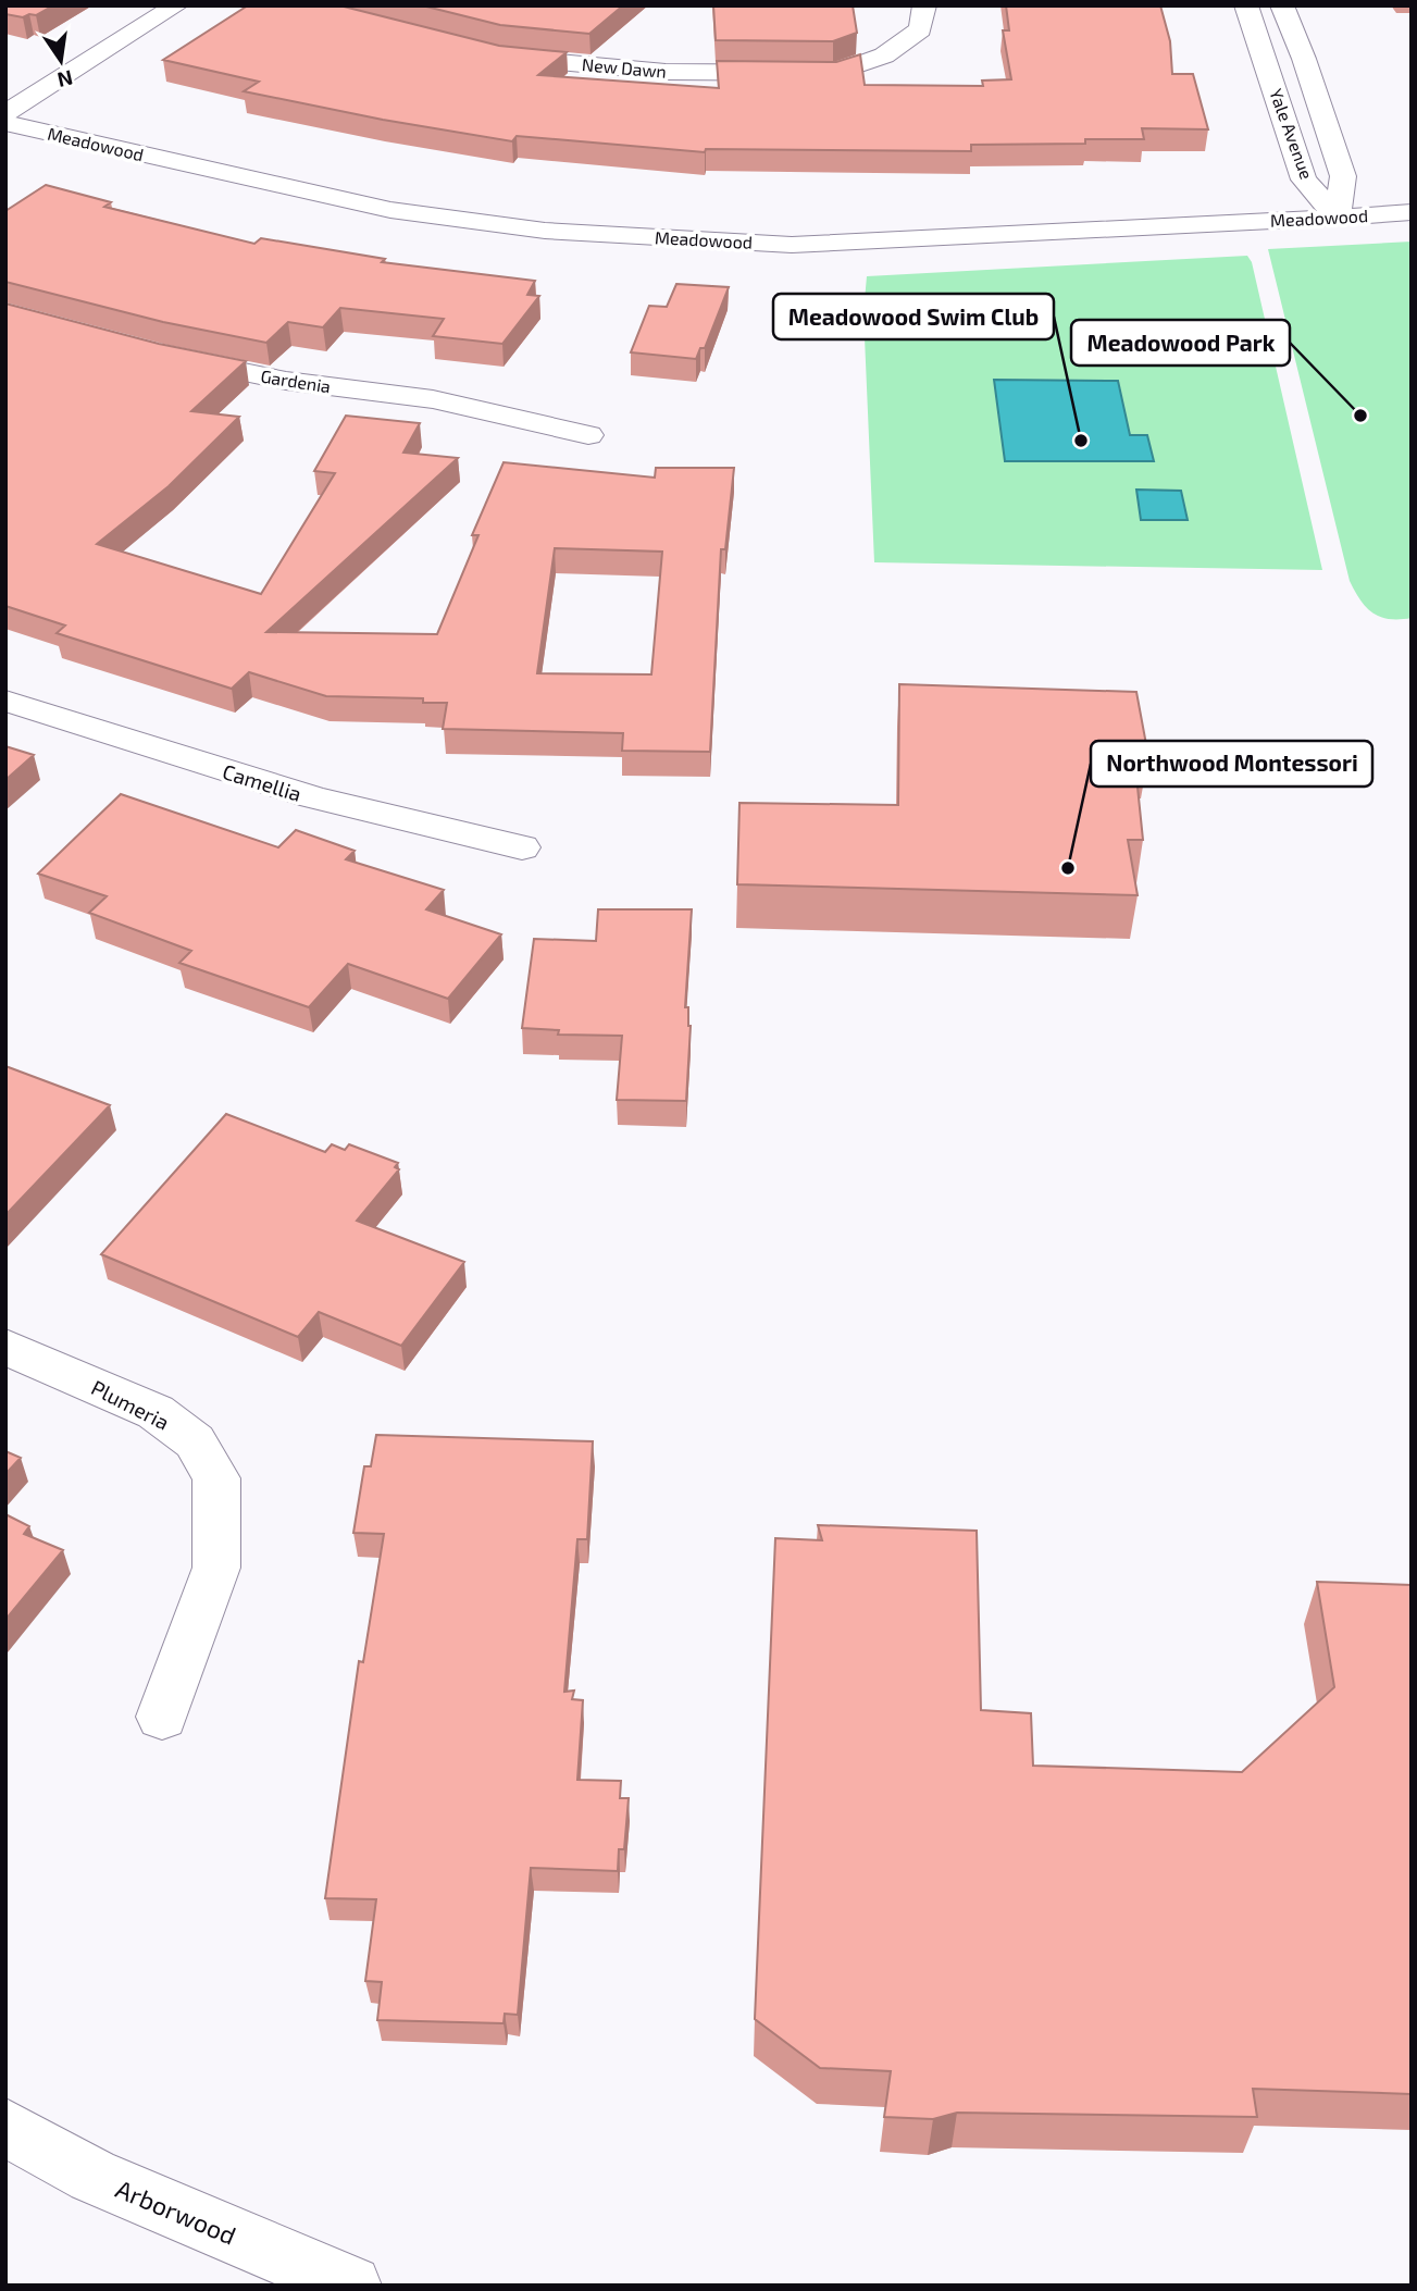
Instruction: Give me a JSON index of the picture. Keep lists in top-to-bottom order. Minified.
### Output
{"streets":{"street":["New Dawn","Yale Avenue","Meadowood","Gardenia","Camellia","Plumeria","Arborwood"]},"crossings":[["Yale Avenue","Meadowood"]],"places":["Meadowood Park","Meadowood Swim Club","Northwood Montessori"],"north":"bottom"}
